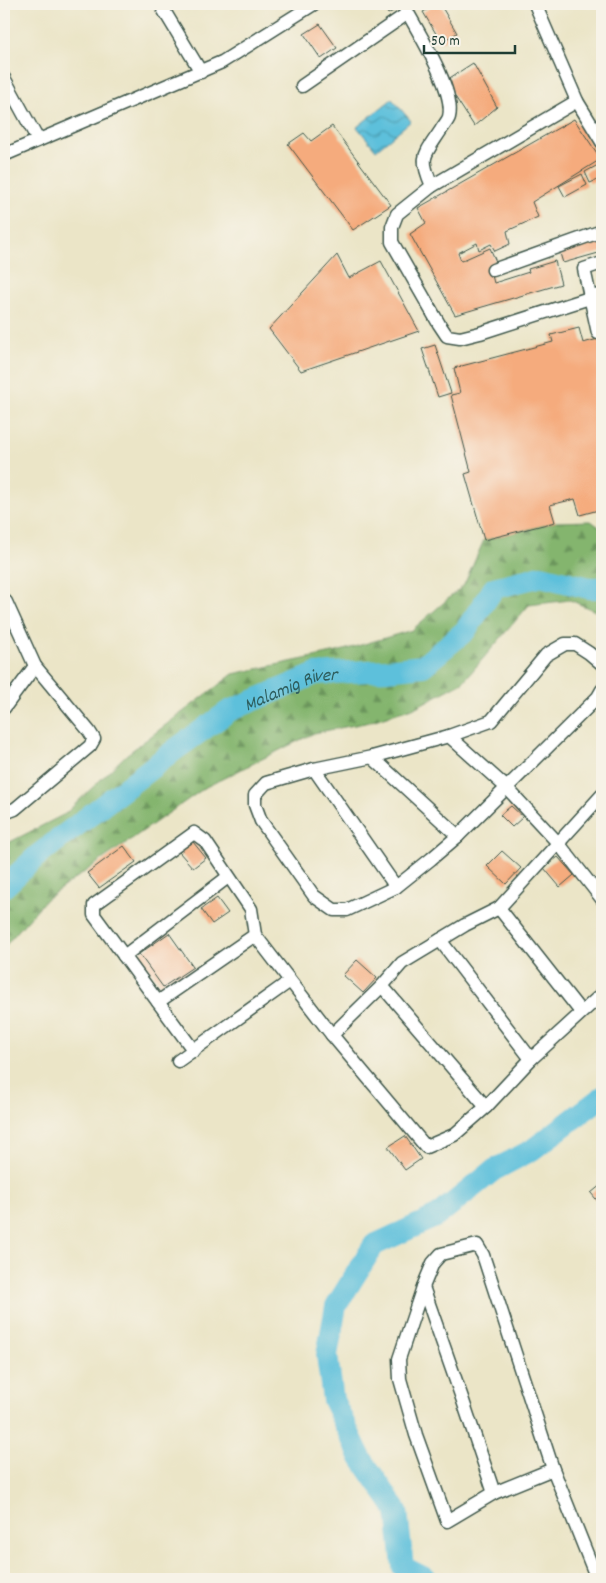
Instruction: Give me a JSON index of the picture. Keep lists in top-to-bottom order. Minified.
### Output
{"water":["Malamig River"],"scale_bar":"50 m"}
